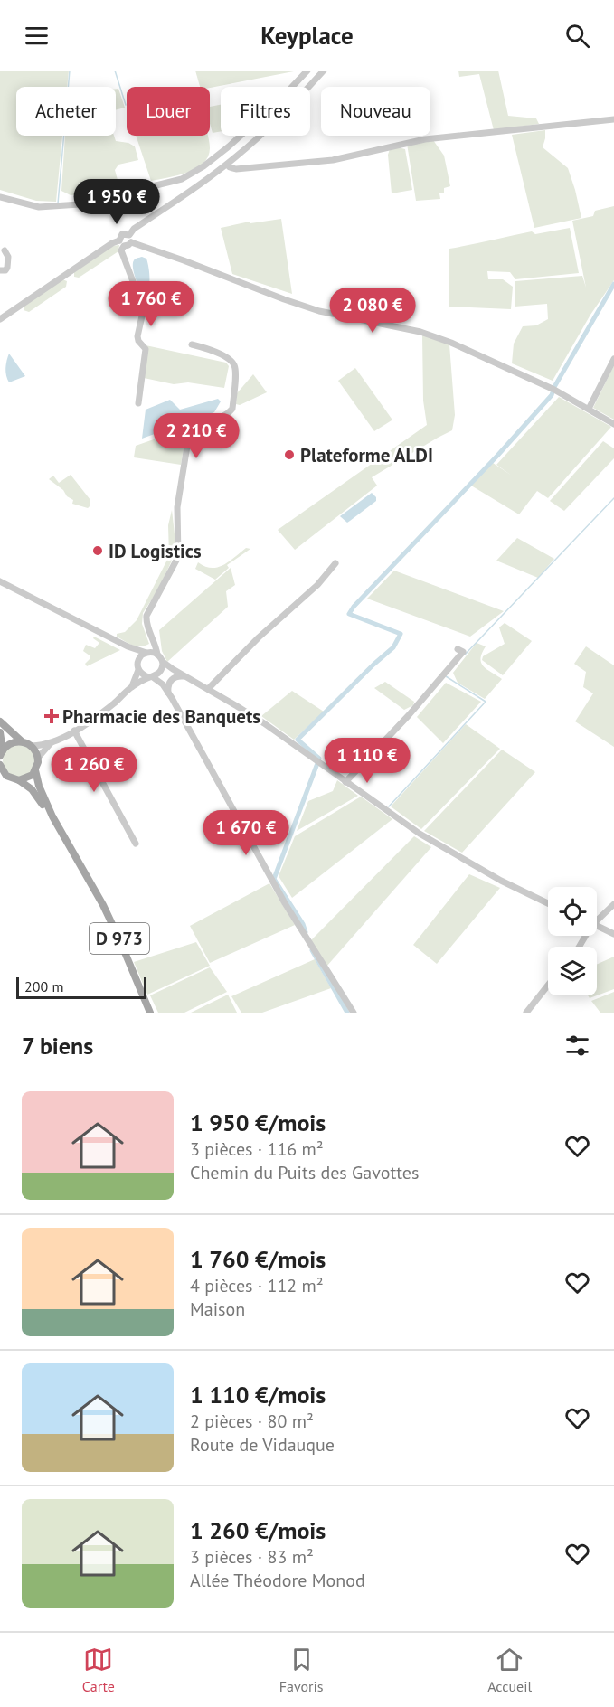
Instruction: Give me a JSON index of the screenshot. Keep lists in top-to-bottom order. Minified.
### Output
{"streets":{"main road":["D 973"]},"places":{"other":["Plateforme ALDI","ID Logistics"],"health":["Pharmacie des Banquets"]},"scale_bar":"200 m","page":{"header":"Keyplace","chip":["Acheter","Louer","Filtres","Nouveau"],"price":["1 950 €","1 760 €","2 080 €","2 210 €","1 110 €","1 260 €","1 670 €"],"scale":"200 m","heading":"7 biens","list":[{"name":"1 950 €/mois","note":"3 pièces · 116 m² · Chemin du Puits des Gavottes"},{"name":"1 760 €/mois","note":"4 pièces · 112 m² · Maison"},{"name":"1 110 €/mois","note":"2 pièces · 80 m² · Route de Vidauque"},{"name":"1 260 €/mois","note":"3 pièces · 83 m² · Allée Théodore Monod"}],"tabs":["Carte","Favoris","Accueil"]}}
